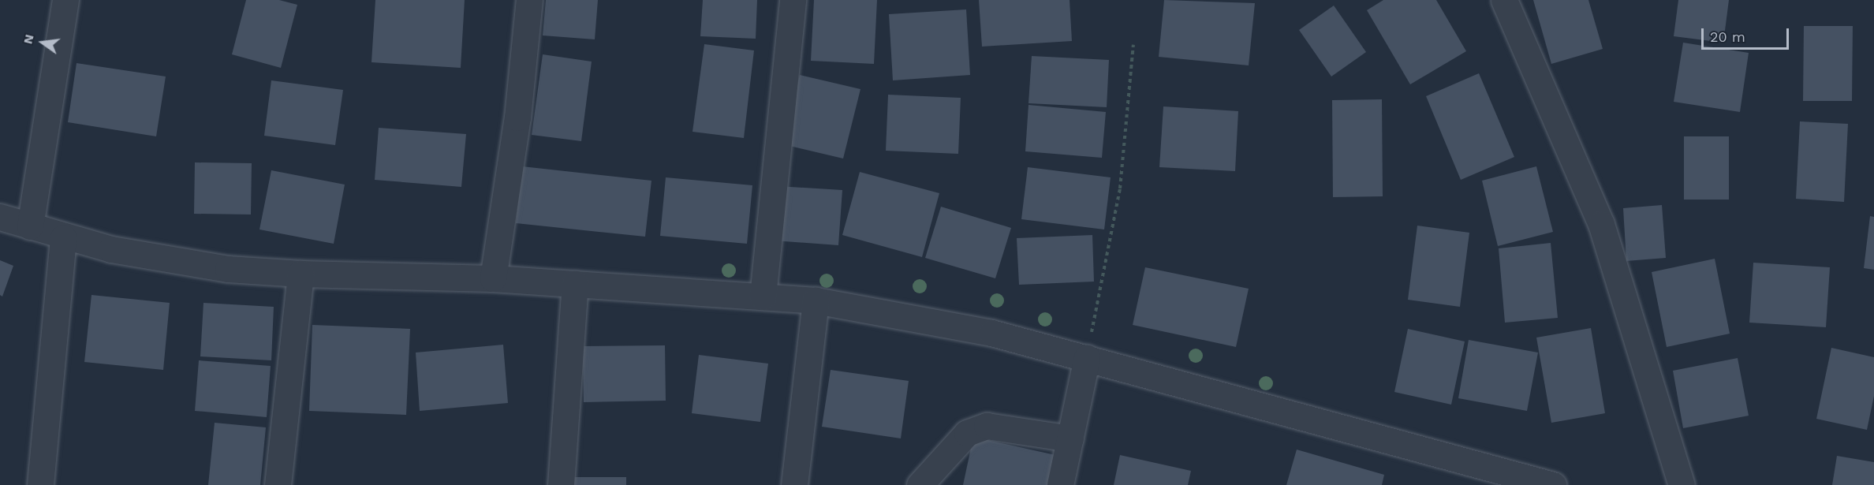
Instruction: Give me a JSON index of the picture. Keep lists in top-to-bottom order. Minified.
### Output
{"scale_bar":"20 m","north":"left"}
